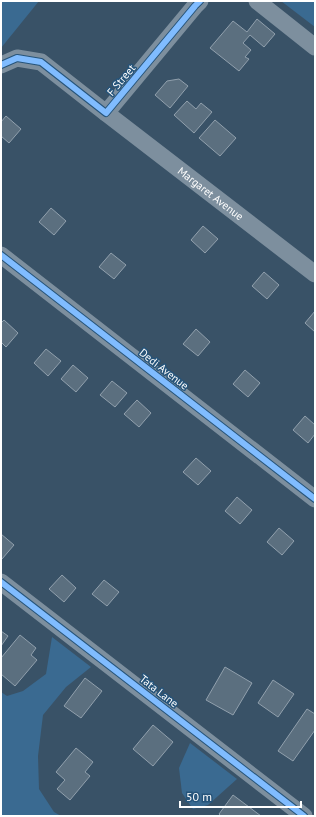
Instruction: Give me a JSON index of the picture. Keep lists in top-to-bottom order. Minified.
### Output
{"streets":{"street":["F Street","Margaret Avenue","Dedi Avenue","Tata Lane"]},"crossings":[["F Street","Margaret Avenue"]],"scale_bar":"50 m"}
